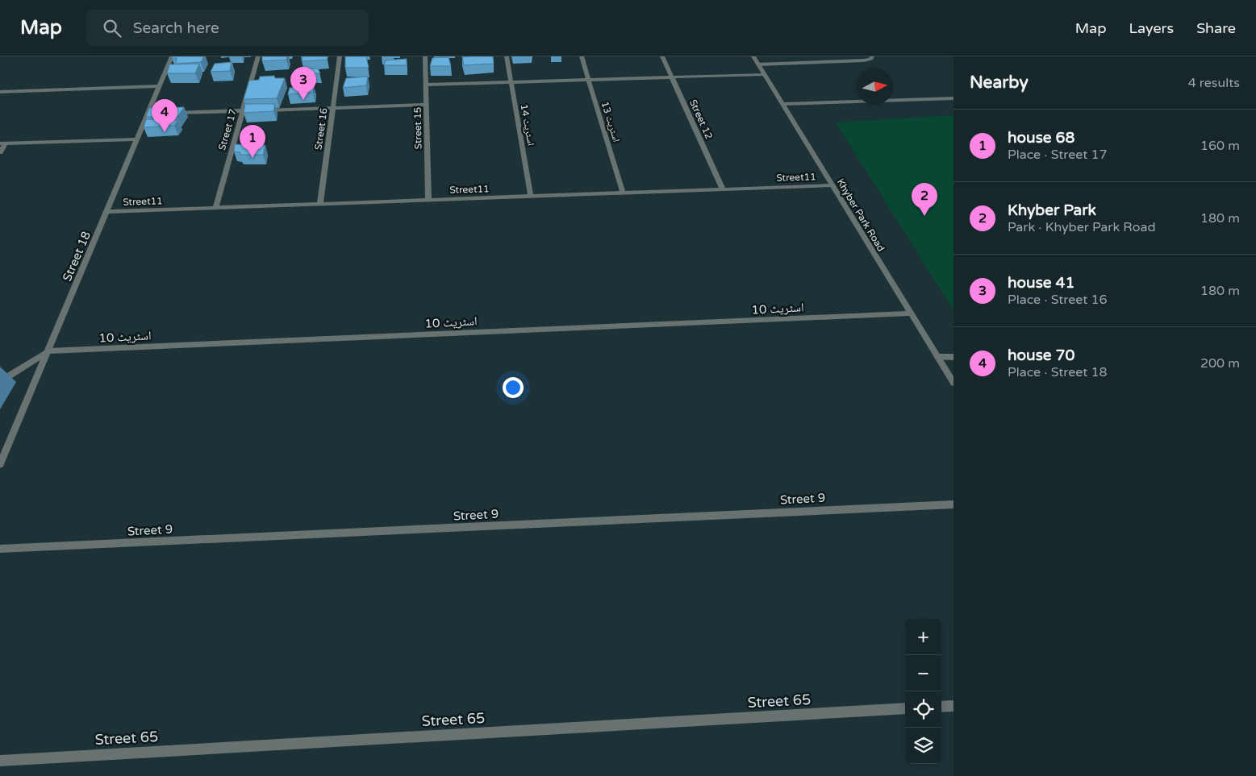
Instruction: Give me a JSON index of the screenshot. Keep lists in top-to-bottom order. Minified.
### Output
{"streets":{"street":["Street 12","اسٹریٹ 13","اسٹریٹ 14","Street 15","Street 16","Street 17","Street11","Khyber Park Road","Street 18","اسٹریٹ 10","Street 9","Street 65"]},"crossings":[["Street 12","Street11"],["اسٹریٹ 13","Street11"],["اسٹریٹ 14","Street11"],["Street 15","Street11"],["Street 16","Street11"],["Street 17","Street11"],["Street11","Khyber Park Road"],["Street11","Street 18"],["Khyber Park Road","اسٹریٹ 10"],["Street 18","اسٹریٹ 10"]],"north":"right","page":{"header":"Map","search":"Search here","nav":["Map","Layers","Share"],"heading":["Nearby","4 results"],"pins":["3","4","1","2"],"list":[{"mark":"1","name":"house 68","note":"Place · Street 17","value":"160 m"},{"mark":"2","name":"Khyber Park","note":"Park · Khyber Park Road","value":"180 m"},{"mark":"3","name":"house 41","note":"Place · Street 16","value":"180 m"},{"mark":"4","name":"house 70","note":"Place · Street 18","value":"200 m"}],"map_buttons":["+","−"]}}
